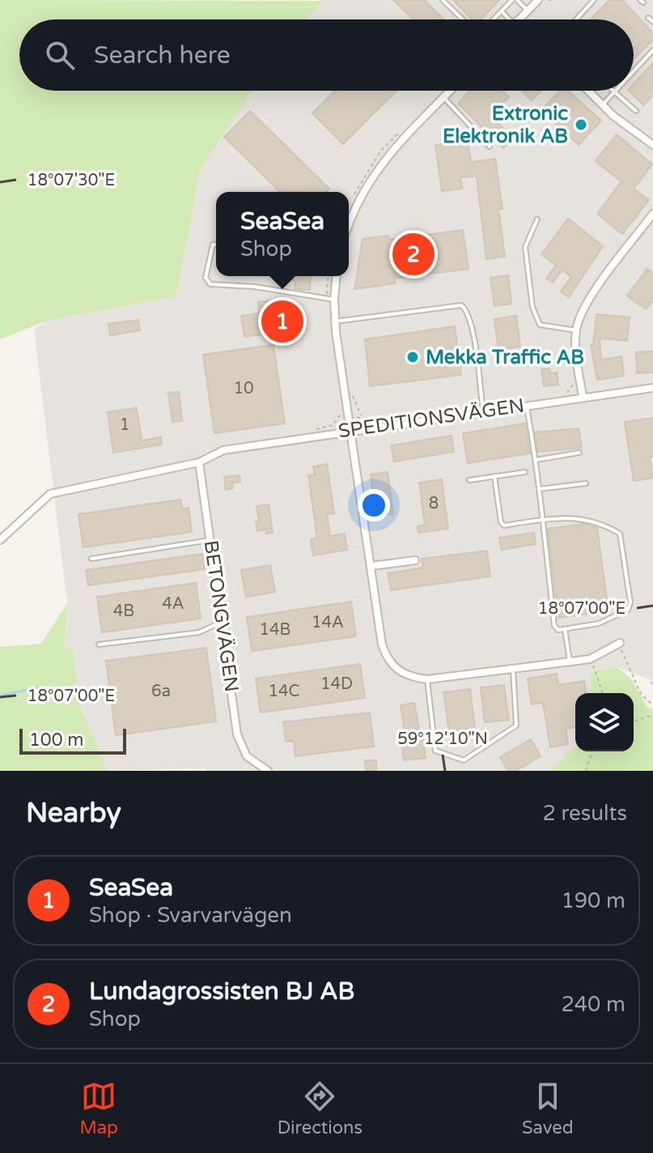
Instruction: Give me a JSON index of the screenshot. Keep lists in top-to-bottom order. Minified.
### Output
{"streets":{"street":["SPEDITIONSVÄGEN","BETONGVÄGEN"]},"crossings":[["SPEDITIONSVÄGEN","BETONGVÄGEN"]],"places":["Extronic Elektronik AB","Mekka Traffic AB"],"house_numbers":["10","1","8","4A","4B","14A","14B","14D","6a","14C"],"scale_bar":"100 m","page":{"search":"Search here","popup":["SeaSea","Shop"],"pins":["2","1"],"scale":"100 m","heading":["Nearby","2 results"],"list":[{"mark":"1","name":"SeaSea","note":"Shop · Svarvarvägen","value":"190 m"},{"mark":"2","name":"Lundagrossisten BJ AB","note":"Shop","value":"240 m"}],"nav":["Map","Directions","Saved"]},"coordinates":["18°07'30\"E","18°07'00\"E","59°12'10\"N"]}
